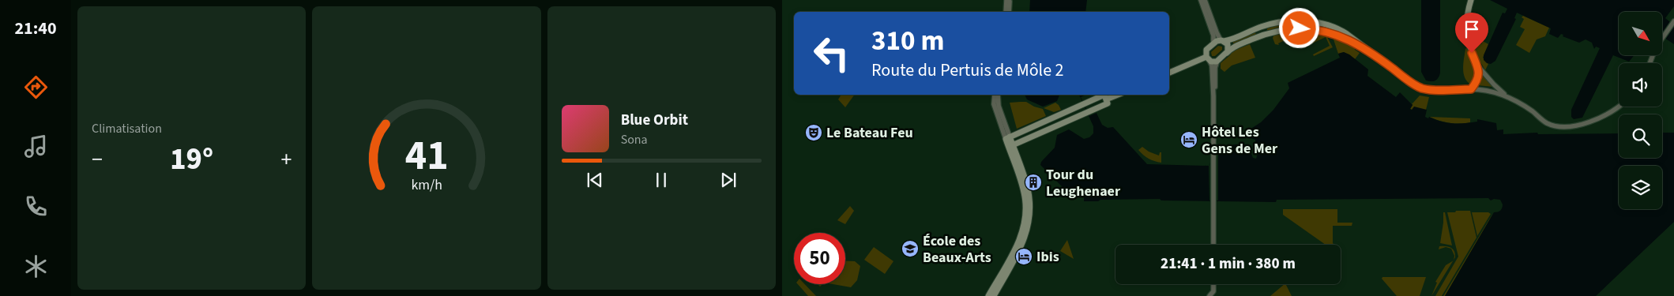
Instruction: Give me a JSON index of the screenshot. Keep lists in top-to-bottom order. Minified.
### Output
{"places":{"theatre":["Le Bateau Feu"],"hotel":["Hôtel Les Gens de Mer","Ibis"],"building":["Tour du Leughenaer"],"school or university":["École des Beaux-Arts"]},"north":"bottom right","page":{"tabs":"21:40","tile":"Climatisation","turn":["310 m","Route du Pertuis de Môle 2"],"song":["Blue Orbit","Sona"],"heat":["−","19°","+"],"limit":"50","trip":"21:41 · 1 min · 380 m","gauge":["41","km/h"]}}
